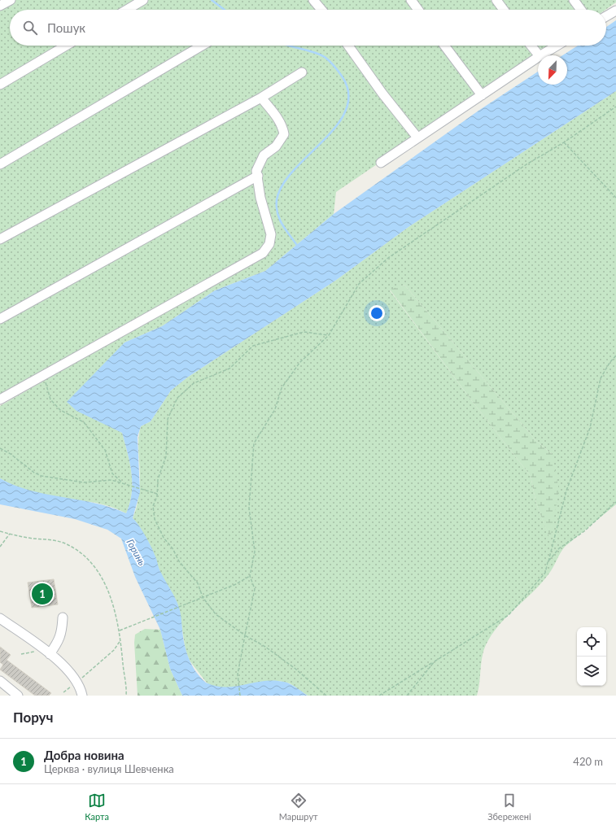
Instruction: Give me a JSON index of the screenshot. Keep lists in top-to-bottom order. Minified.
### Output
{"water":["Горинь"],"north":"bottom left","page":{"search":"Пошук","pins":"1","heading":"Поруч","list":[{"mark":"1","name":"Добра новина","note":"Церква · вулиця Шевченка","value":"420 m"}],"nav":["Карта","Маршрут","Збережені"]}}
